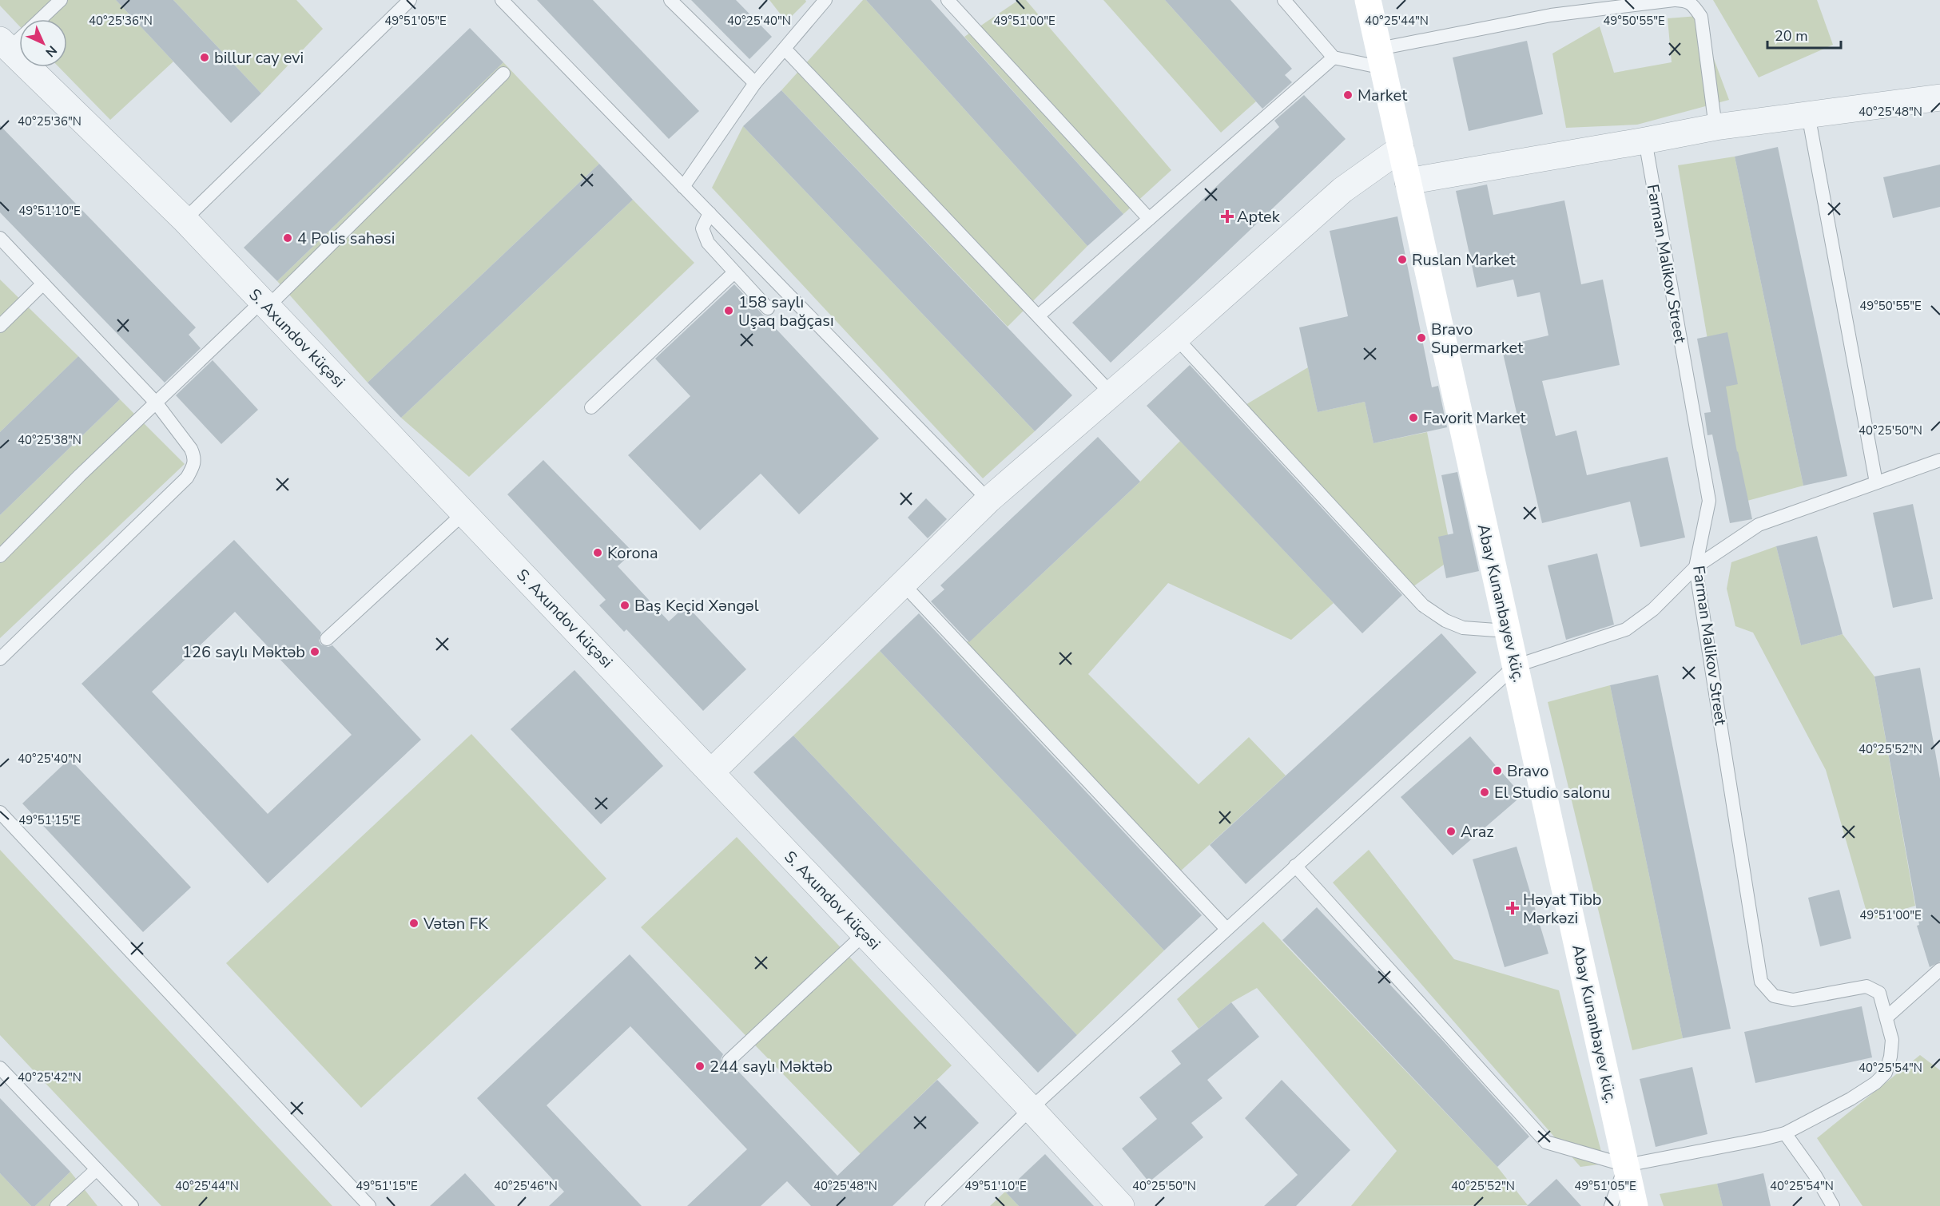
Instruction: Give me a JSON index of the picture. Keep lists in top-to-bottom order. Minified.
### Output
{"streets":{"street":["S. Axundov küçəsi","Abay Kunanbayev küç."],"lane":["Farman Malikov Street"]},"places":{"other":["billur cay evi","Market","4 Polis sahəsi","Ruslan Market","158 saylı Uşaq bağçası","Bravo Supermarket","Favorit Market","Korona","Baş Keçid Xəngəl","126 saylı Məktəb","Bravo","El Studio salonu","Araz","Vətən FK","244 saylı Məktəb"],"health":["Aptek","Həyat Tibb Mərkəzi"]},"scale_bar":"20 m","north":"bottom right","coordinates":["40°25'36\"N","49°51'05\"E","40°25'40\"N","49°51'00\"E","40°25'44\"N","49°50'55\"E","40°25'48\"N","49°51'10\"E","40°25'50\"N","40°25'38\"N","40°25'52\"N","49°51'15\"E","40°25'54\"N","40°25'42\"N","40°25'46\"N"]}
